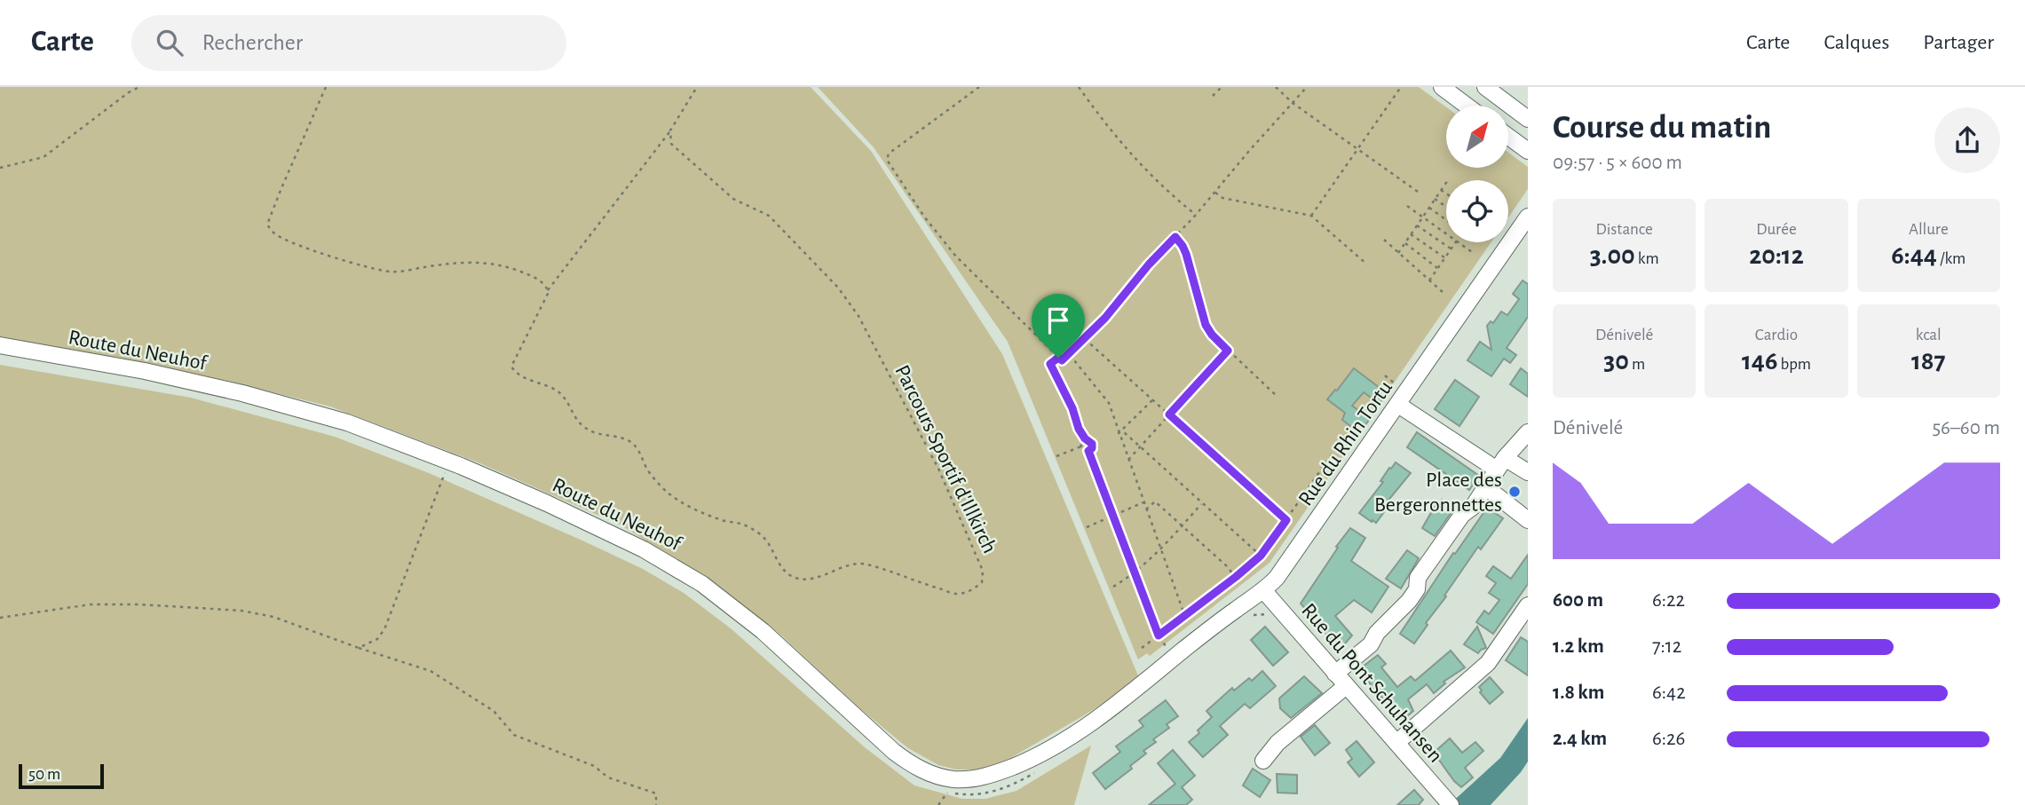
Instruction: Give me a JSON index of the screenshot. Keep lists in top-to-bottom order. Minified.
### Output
{"streets":{"street":["Route du Neuhof","Rue du Rhin Tortu","Rue du Pont Schuhansen"],"path":["Parcours Sportif d'Illkirch"]},"crossings":[["Route du Neuhof","Rue du Rhin Tortu"],["Rue du Rhin Tortu","Rue du Pont Schuhansen"]],"places":["Place des Bergeronnettes"],"scale_bar":"50 m","north":"top right","page":{"header":"Carte","search":"Rechercher","nav":["Carte","Calques","Partager"],"heading":["Course du matin","09:57 · 5 × 600 m"],"stats":[["Distance","3.00 km"],["Durée","20:12"],["Allure","6:44 /km"],["Dénivelé","30 m"],["Cardio","146 bpm"],["kcal","187"]],"chart":["Dénivelé","56–60 m"],"list":[{"name":"600 m","note":"6:22"},{"name":"1.2 km","note":"7:12"},{"name":"1.8 km","note":"6:42"},{"name":"2.4 km","note":"6:26"}],"scale":"50 m"}}
